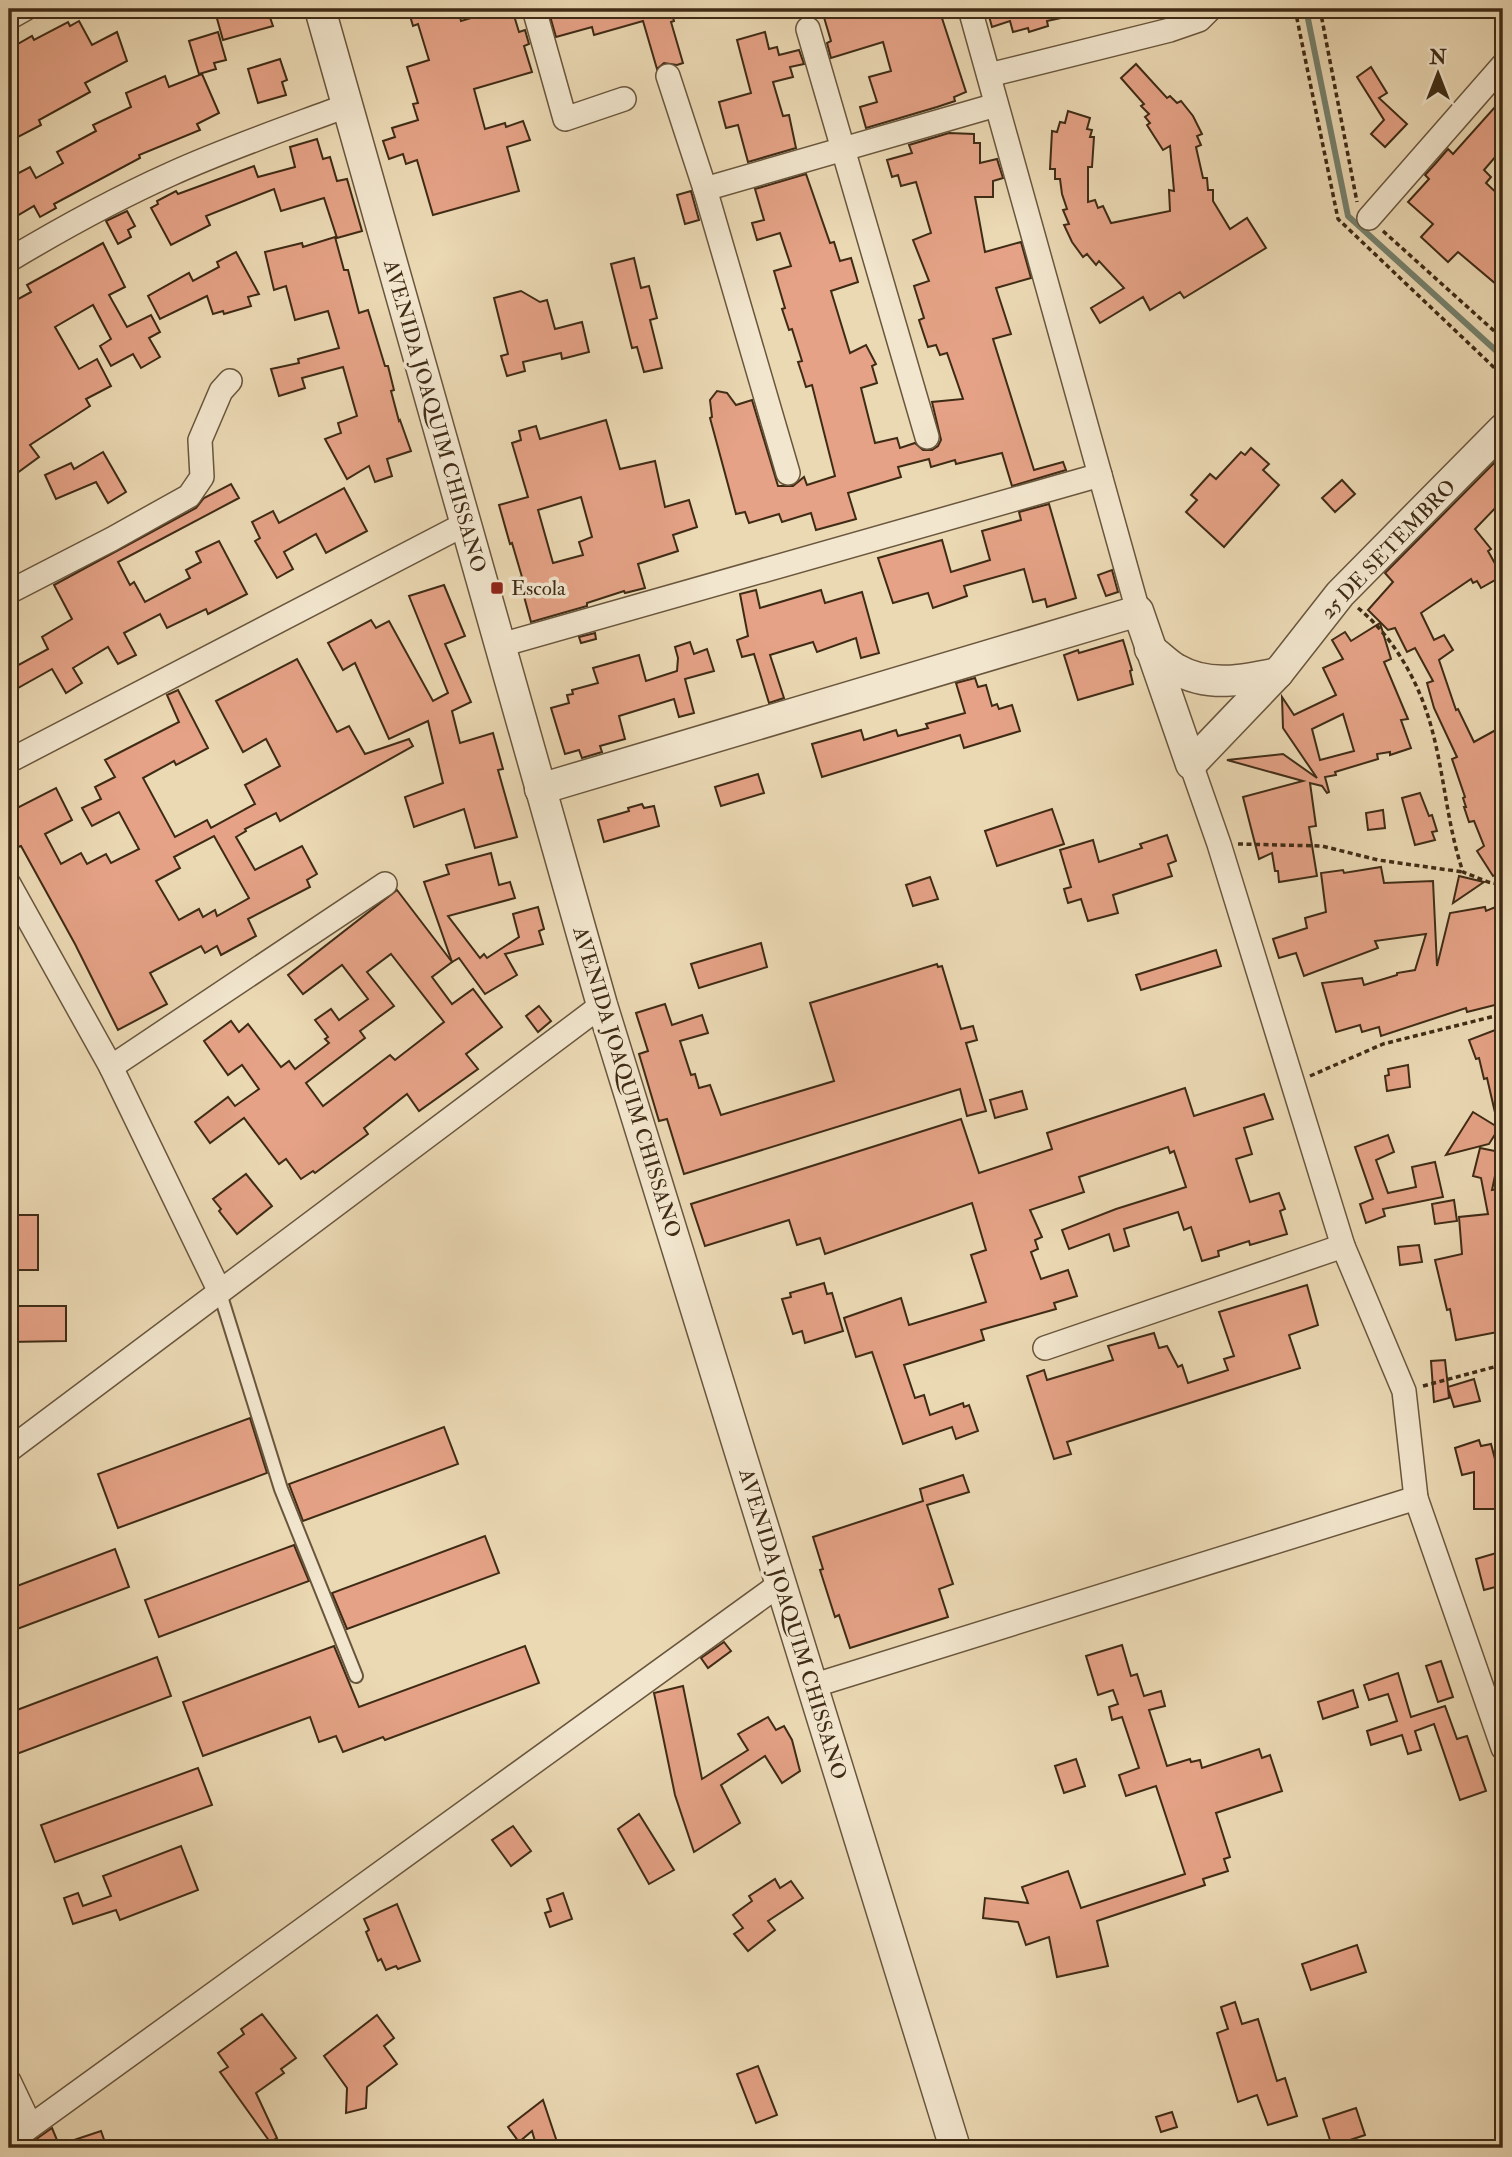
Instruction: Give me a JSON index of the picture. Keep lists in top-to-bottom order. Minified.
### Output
{"streets":{"street":["AVENIDA JOAQUIM CHISSANO","25 DE SETEMBRO"]},"places":{"transit":["Escola"]},"north":"top"}
